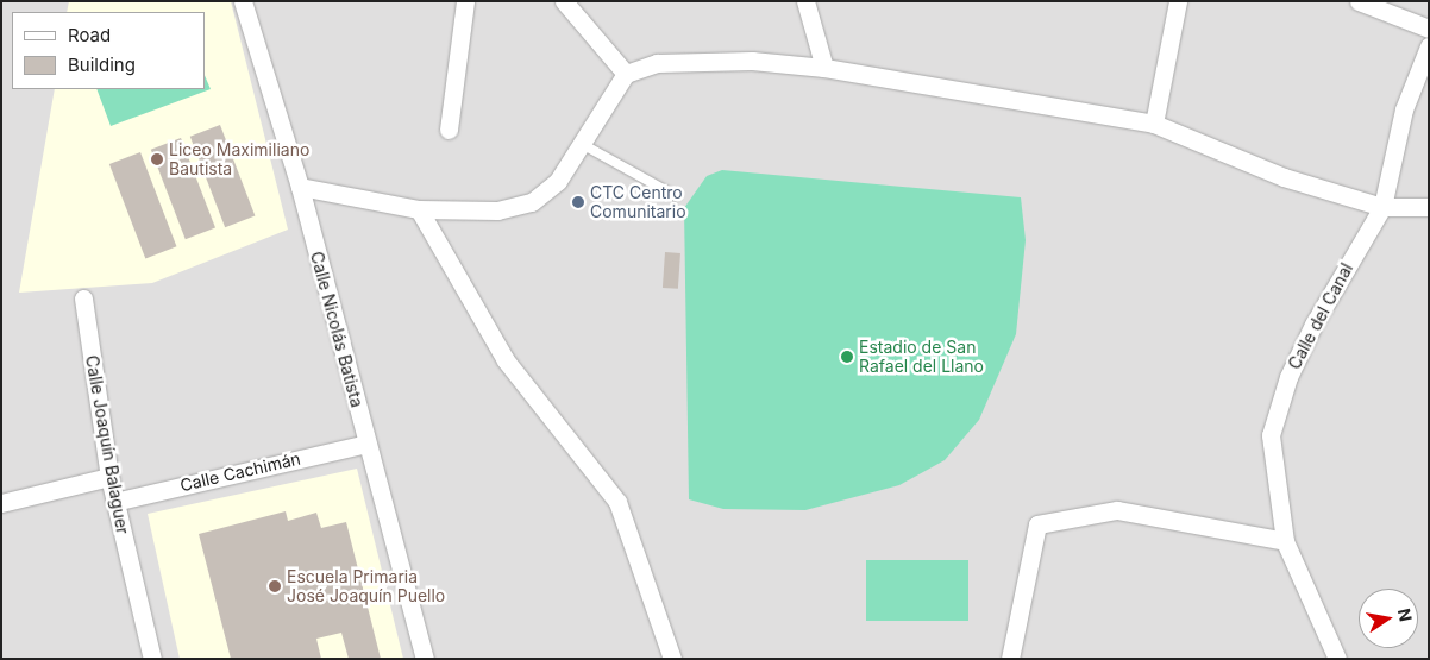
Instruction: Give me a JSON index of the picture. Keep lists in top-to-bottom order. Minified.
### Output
{"streets":{"street":["Calle del Canal","Calle Nicolás Batista","Calle Joaquín Balaguer","Calle Cachimán"]},"crossings":[["Calle Nicolás Batista","Calle Cachimán"],["Calle Joaquín Balaguer","Calle Cachimán"]],"places":["Liceo Maximiliano Bautista","CTC Centro Comunitario","Estadio de San Rafael del Llano","Escuela Primaria José Joaquín Puello"],"legend":["Road","Building"],"north":"right"}
